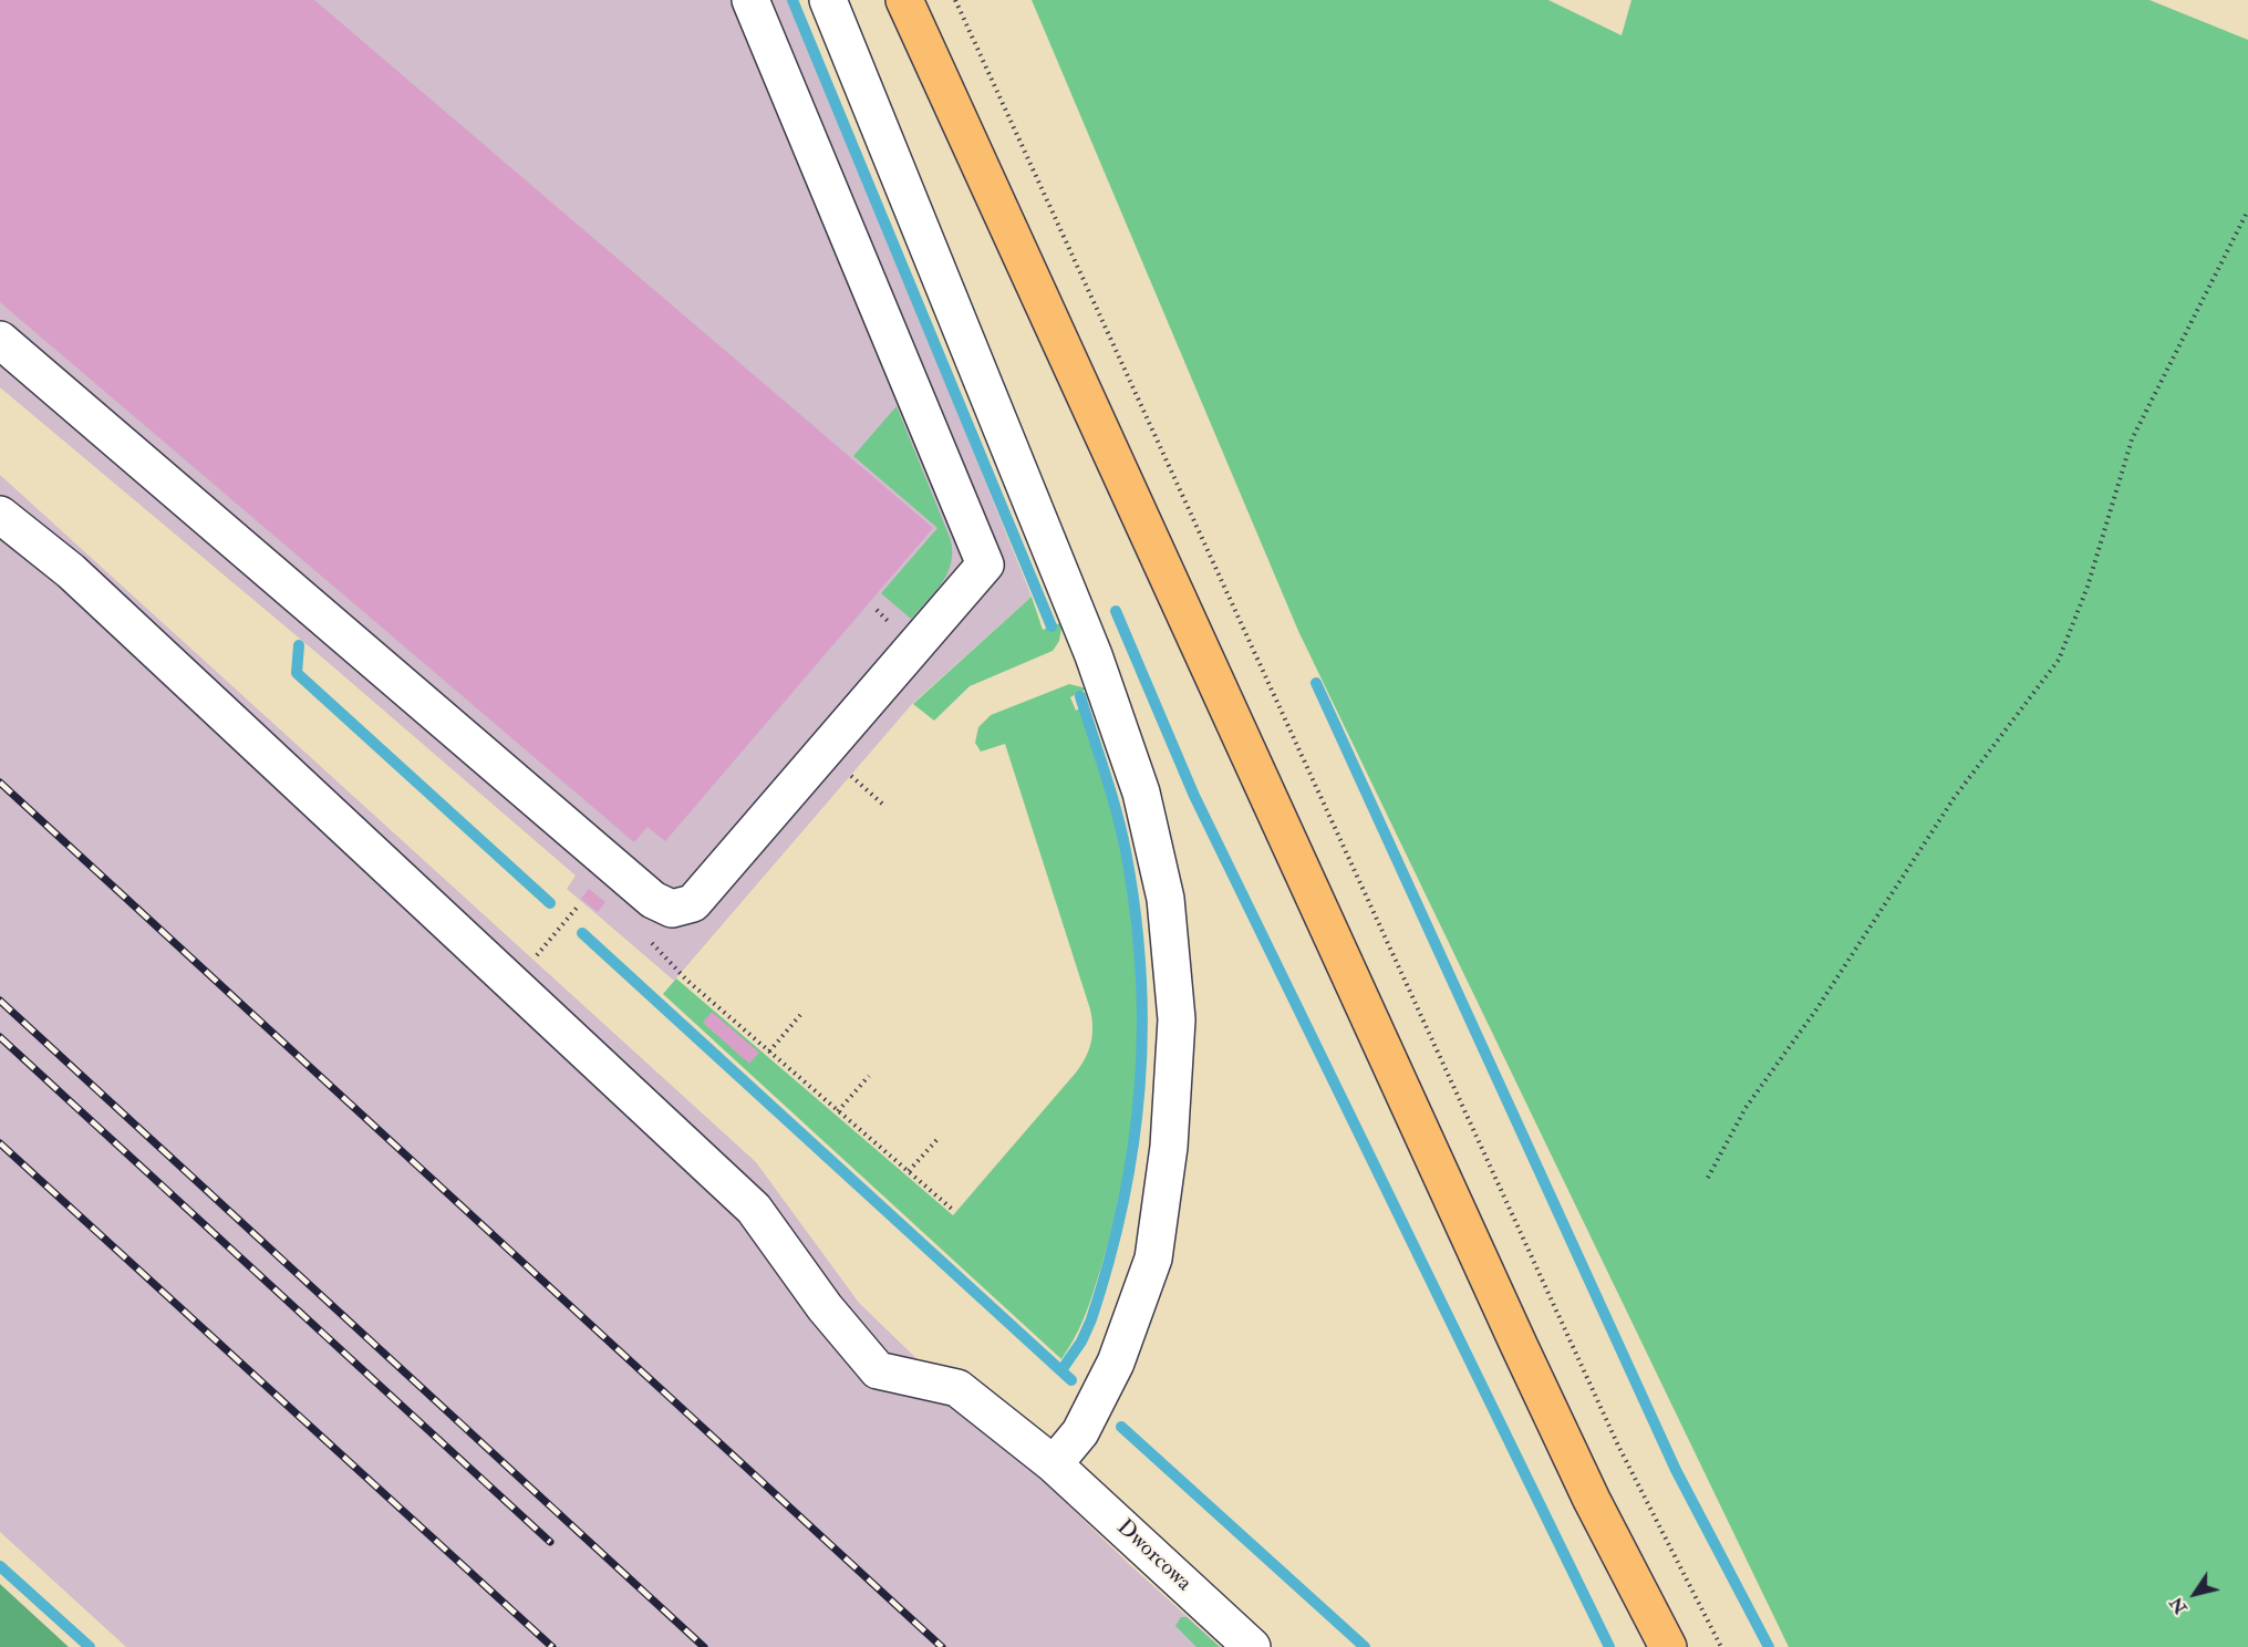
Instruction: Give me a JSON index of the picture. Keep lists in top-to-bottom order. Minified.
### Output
{"streets":{"lane":["Dworcowa"]},"north":"bottom left"}
